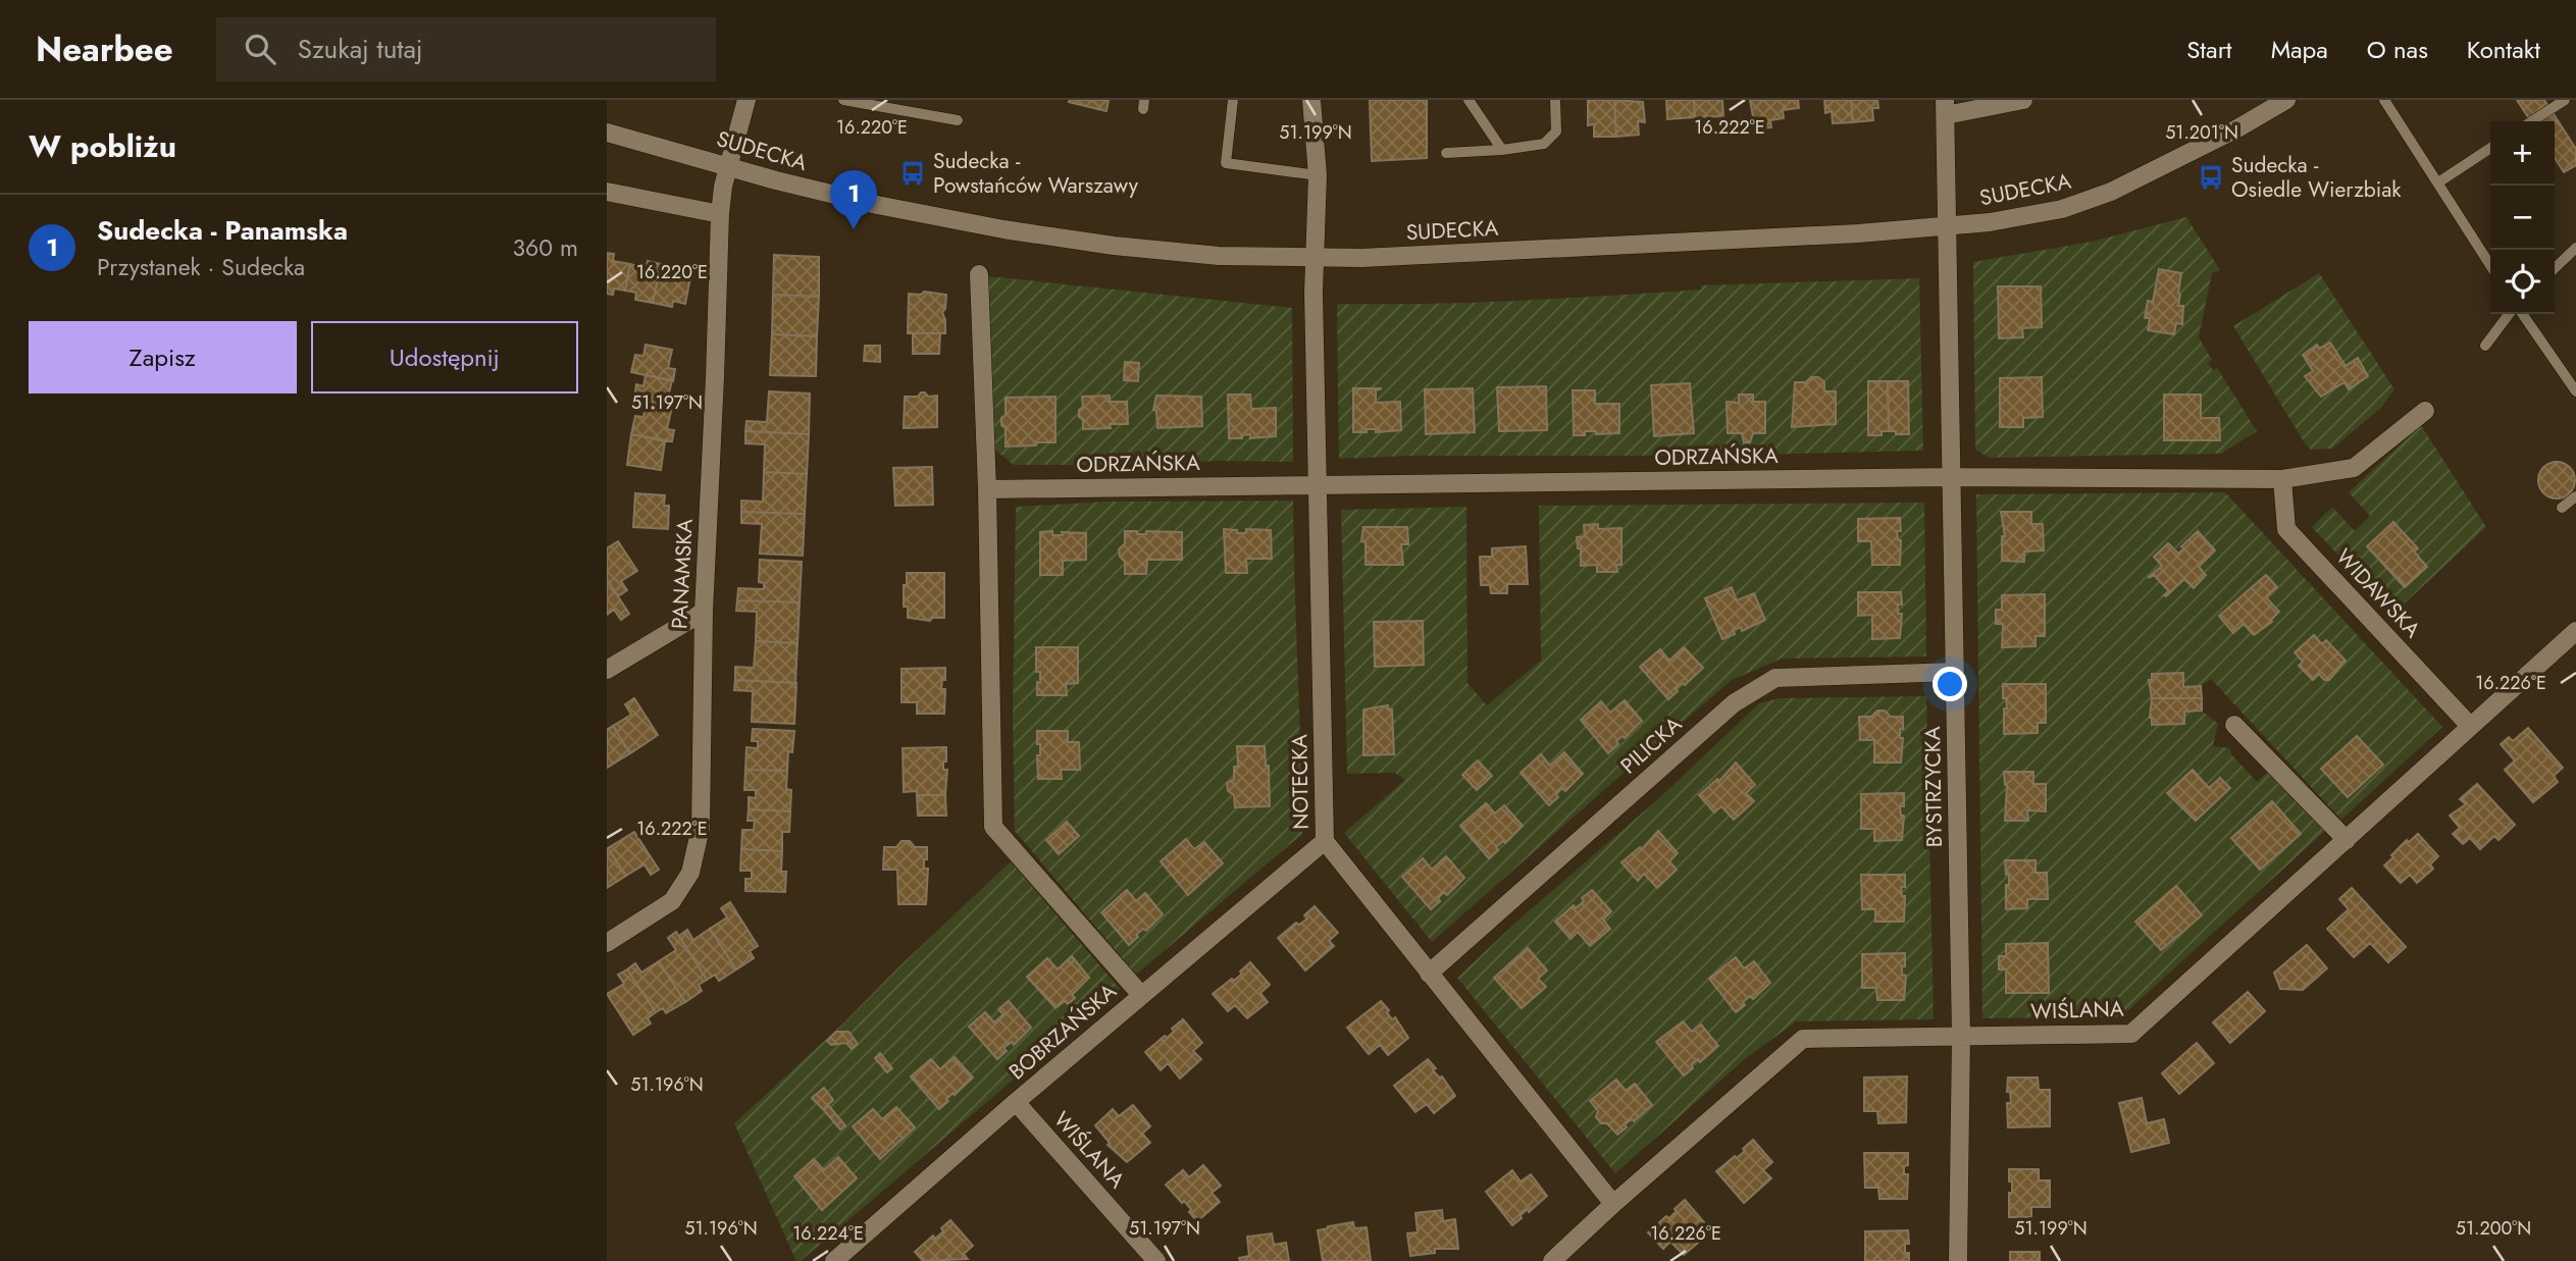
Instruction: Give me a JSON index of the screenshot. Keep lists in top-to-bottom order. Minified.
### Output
{"streets":{"street":["SUDECKA","ODRZAŃSKA","PANAMSKA","WIDAWSKA","PILICKA","NOTECKA","BYSTRZYCKA","WIŚLANA","BOBRZAŃSKA"]},"crossings":[["SUDECKA","PANAMSKA"],["SUDECKA","NOTECKA"],["SUDECKA","BYSTRZYCKA"],["ODRZAŃSKA","WIDAWSKA"],["ODRZAŃSKA","NOTECKA"],["ODRZAŃSKA","BYSTRZYCKA"],["WIDAWSKA","WIŚLANA"],["PILICKA","NOTECKA"],["PILICKA","BYSTRZYCKA"],["NOTECKA","WIŚLANA"],["NOTECKA","BOBRZAŃSKA"],["BYSTRZYCKA","WIŚLANA"],["WIŚLANA","BOBRZAŃSKA"]],"places":{"bus stop":["Sudecka - Powstańców Warszawy","Sudecka - Osiedle Wierzbiak"]},"page":{"header":"Nearbee","search":"Szukaj tutaj","nav":["Start","Mapa","O nas","Kontakt"],"heading":"W pobliżu","map_buttons":["+","−"],"pins":"1","list":[{"mark":"1","name":"Sudecka - Panamska","note":"Przystanek · Sudecka","value":"360 m"}],"buttons":["Zapisz","Udostępnij"]},"coordinates":["16.220°E","16.222°E","51.199°N","51.201°N","51.197°N","16.226°E","51.196°N","51.200°N","16.224°E"]}
